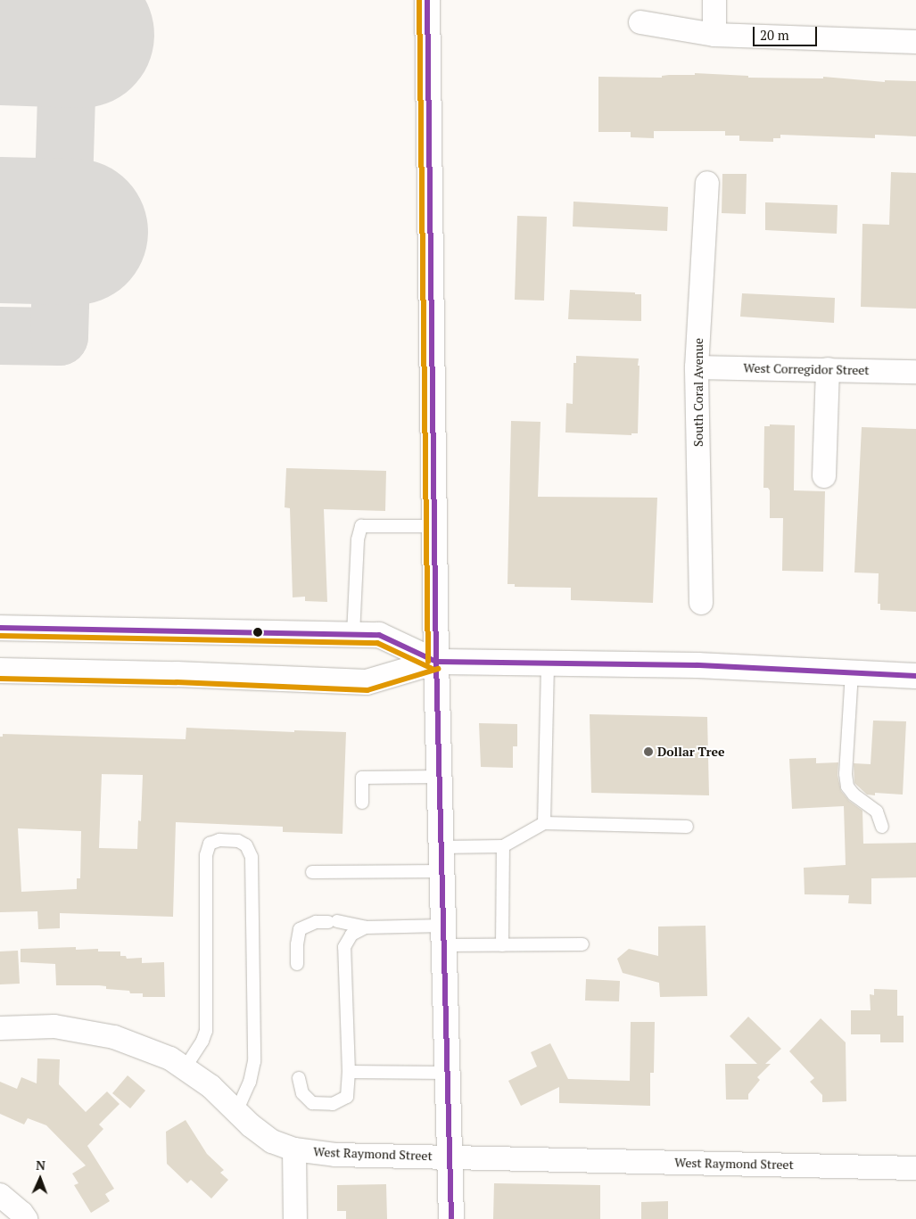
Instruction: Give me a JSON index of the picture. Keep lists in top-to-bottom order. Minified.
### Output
{"streets":{"street":["West Corregidor Street","South Coral Avenue","West Raymond Street"]},"crossings":[["West Corregidor Street","South Coral Avenue"]],"places":["Dollar Tree"],"scale_bar":"20 m","north":"top"}
